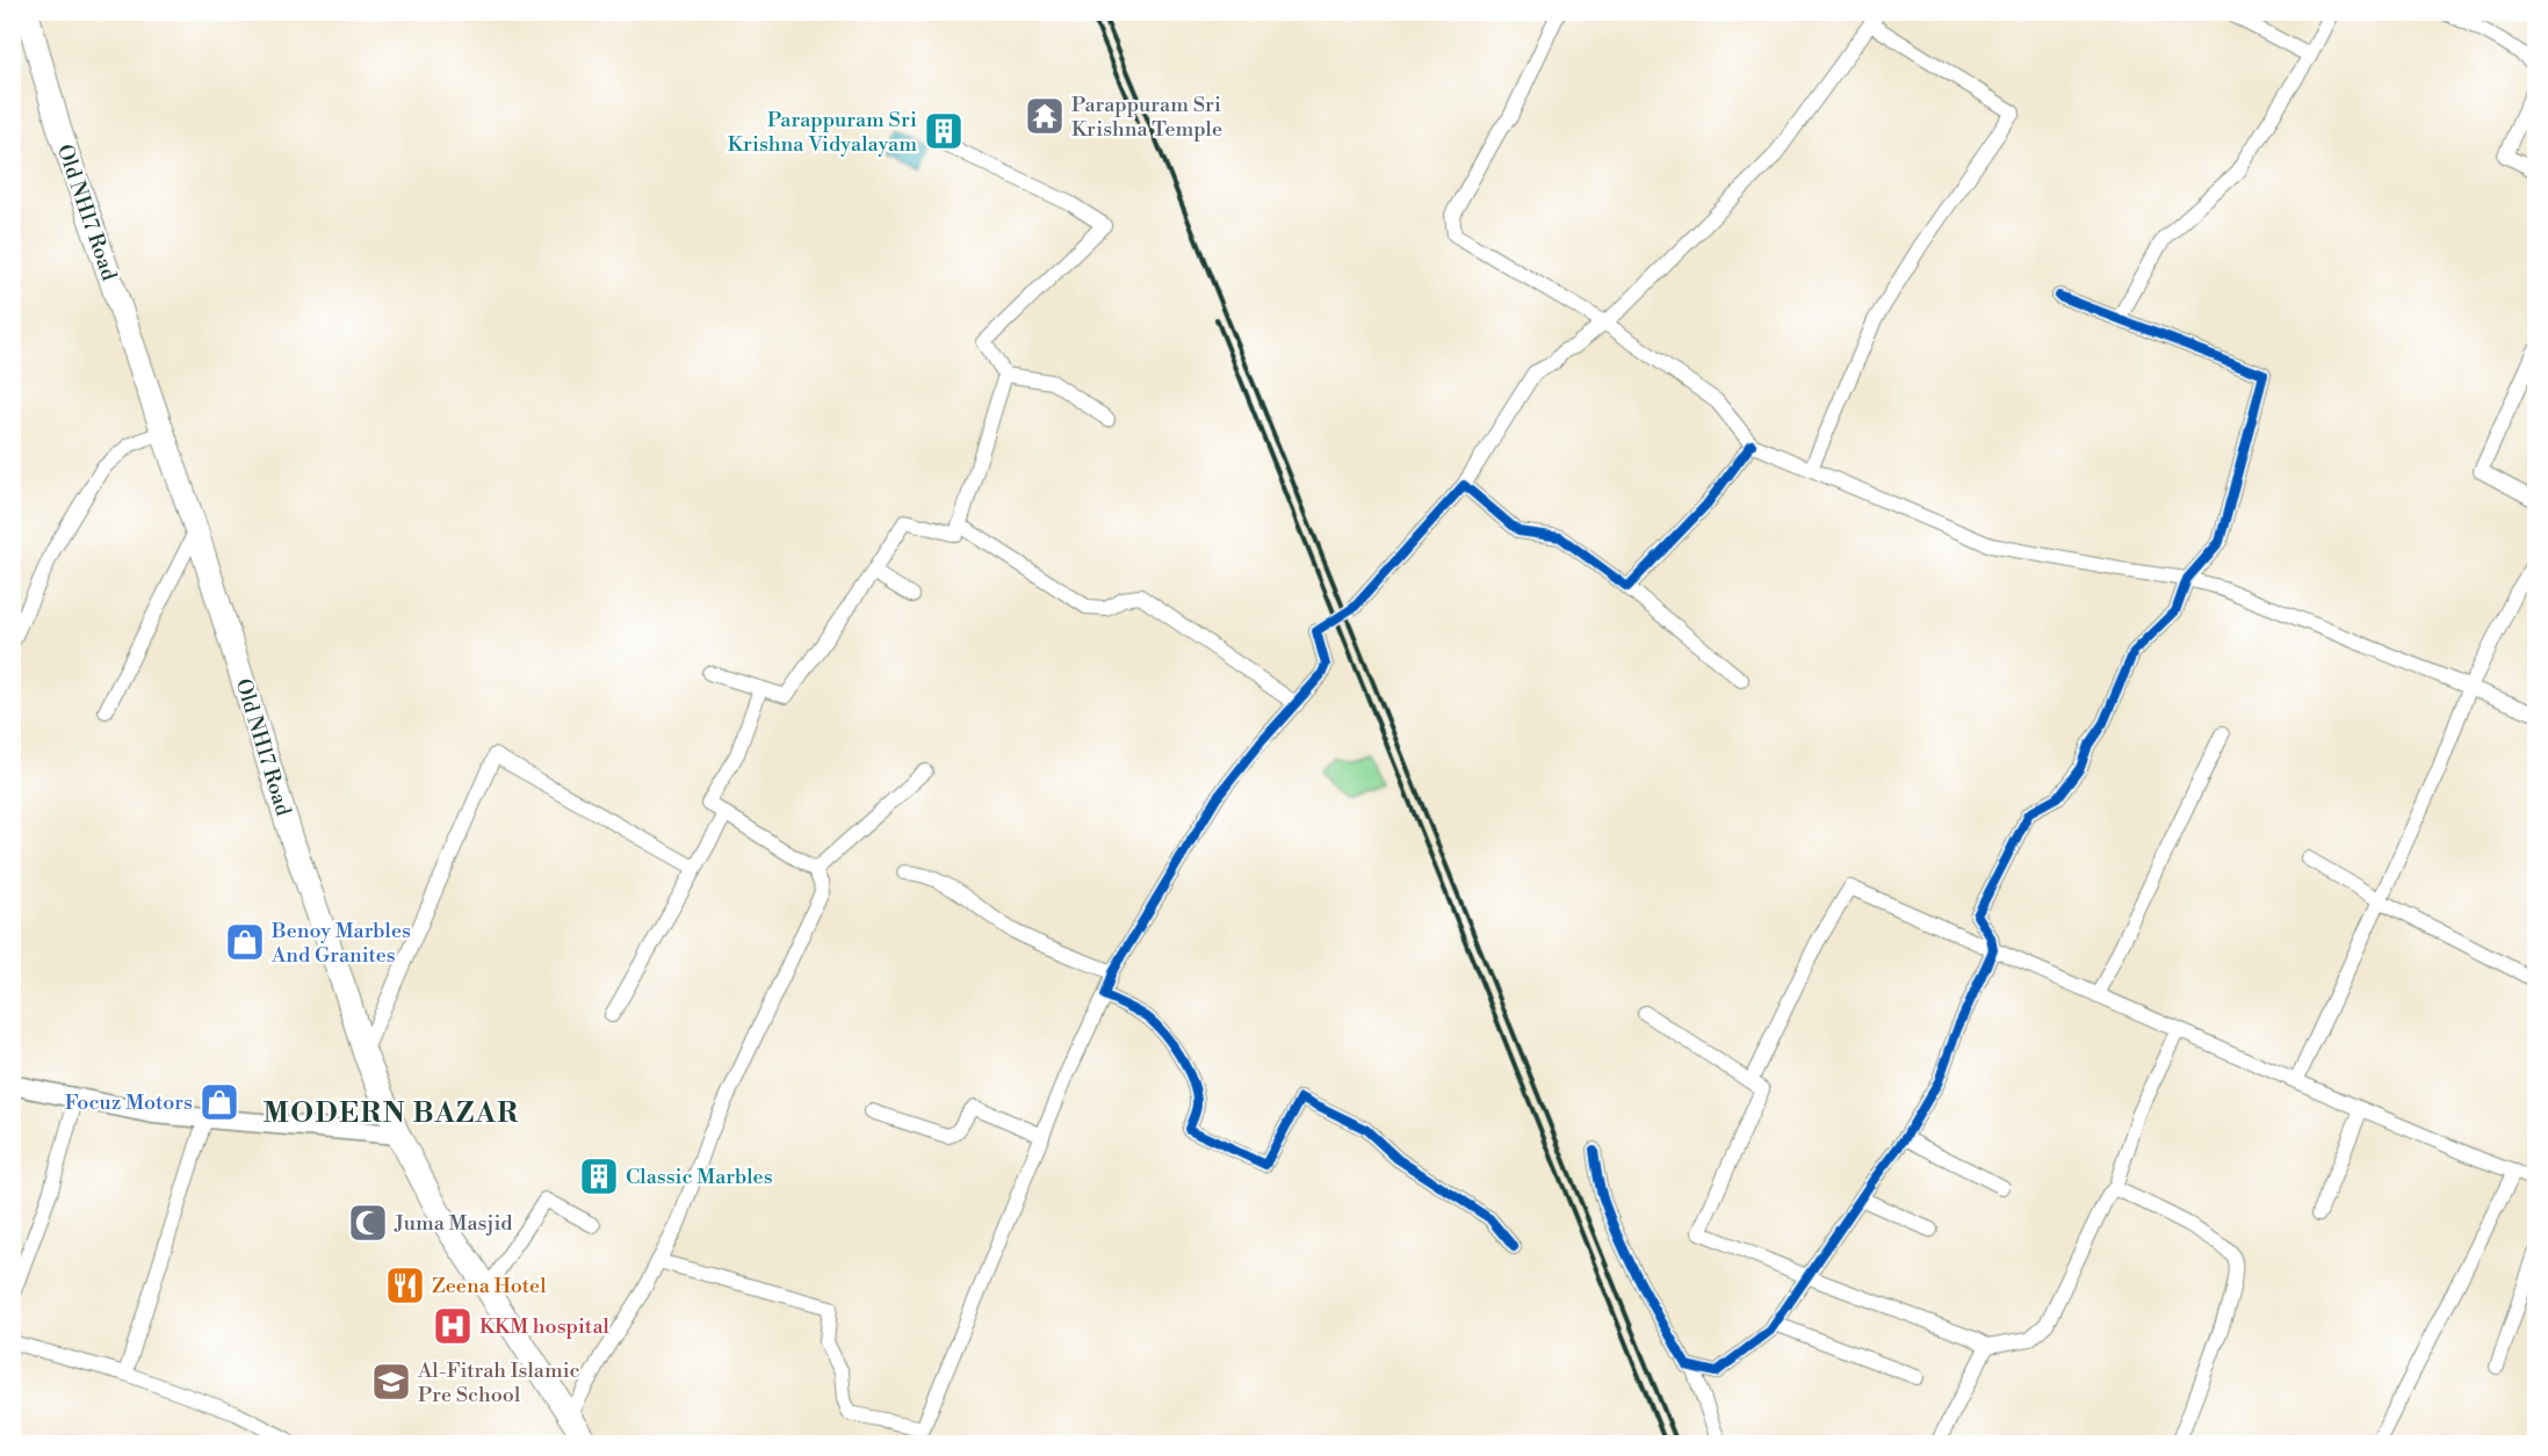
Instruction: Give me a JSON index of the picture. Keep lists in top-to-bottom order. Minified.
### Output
{"streets":{"main road":["Old NH17 Road"]},"districts":["MODERN BAZAR"],"places":{"temple":["Parappuram Sri Krishna Temple"],"building":["Parappuram Sri Krishna Vidyalayam","Classic Marbles"],"shop":["Benoy Marbles And Granites","Focuz Motors"],"mosque":["Juma Masjid"],"restaurant":["Zeena Hotel"],"hospital":["KKM hospital"],"school or university":["Al-Fitrah Islamic Pre School"]}}
